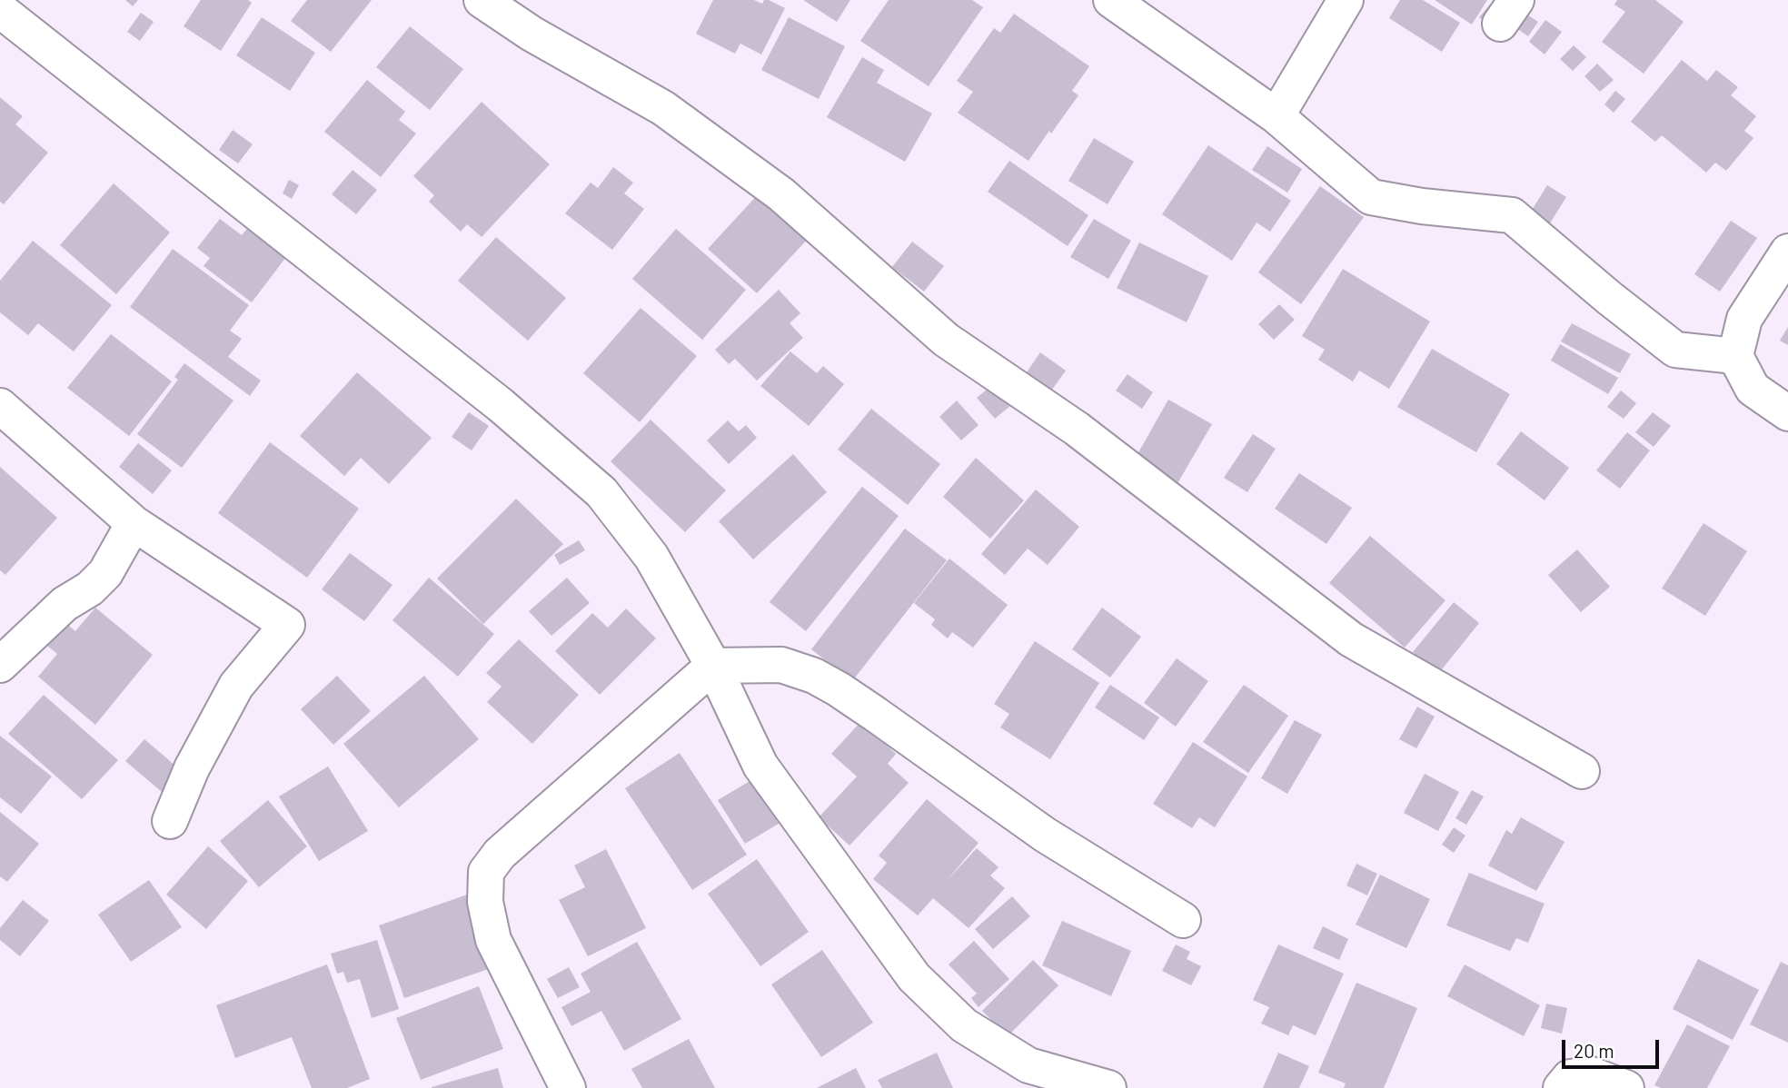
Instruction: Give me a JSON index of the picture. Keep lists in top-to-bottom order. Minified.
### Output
{"scale_bar":"20 m"}
